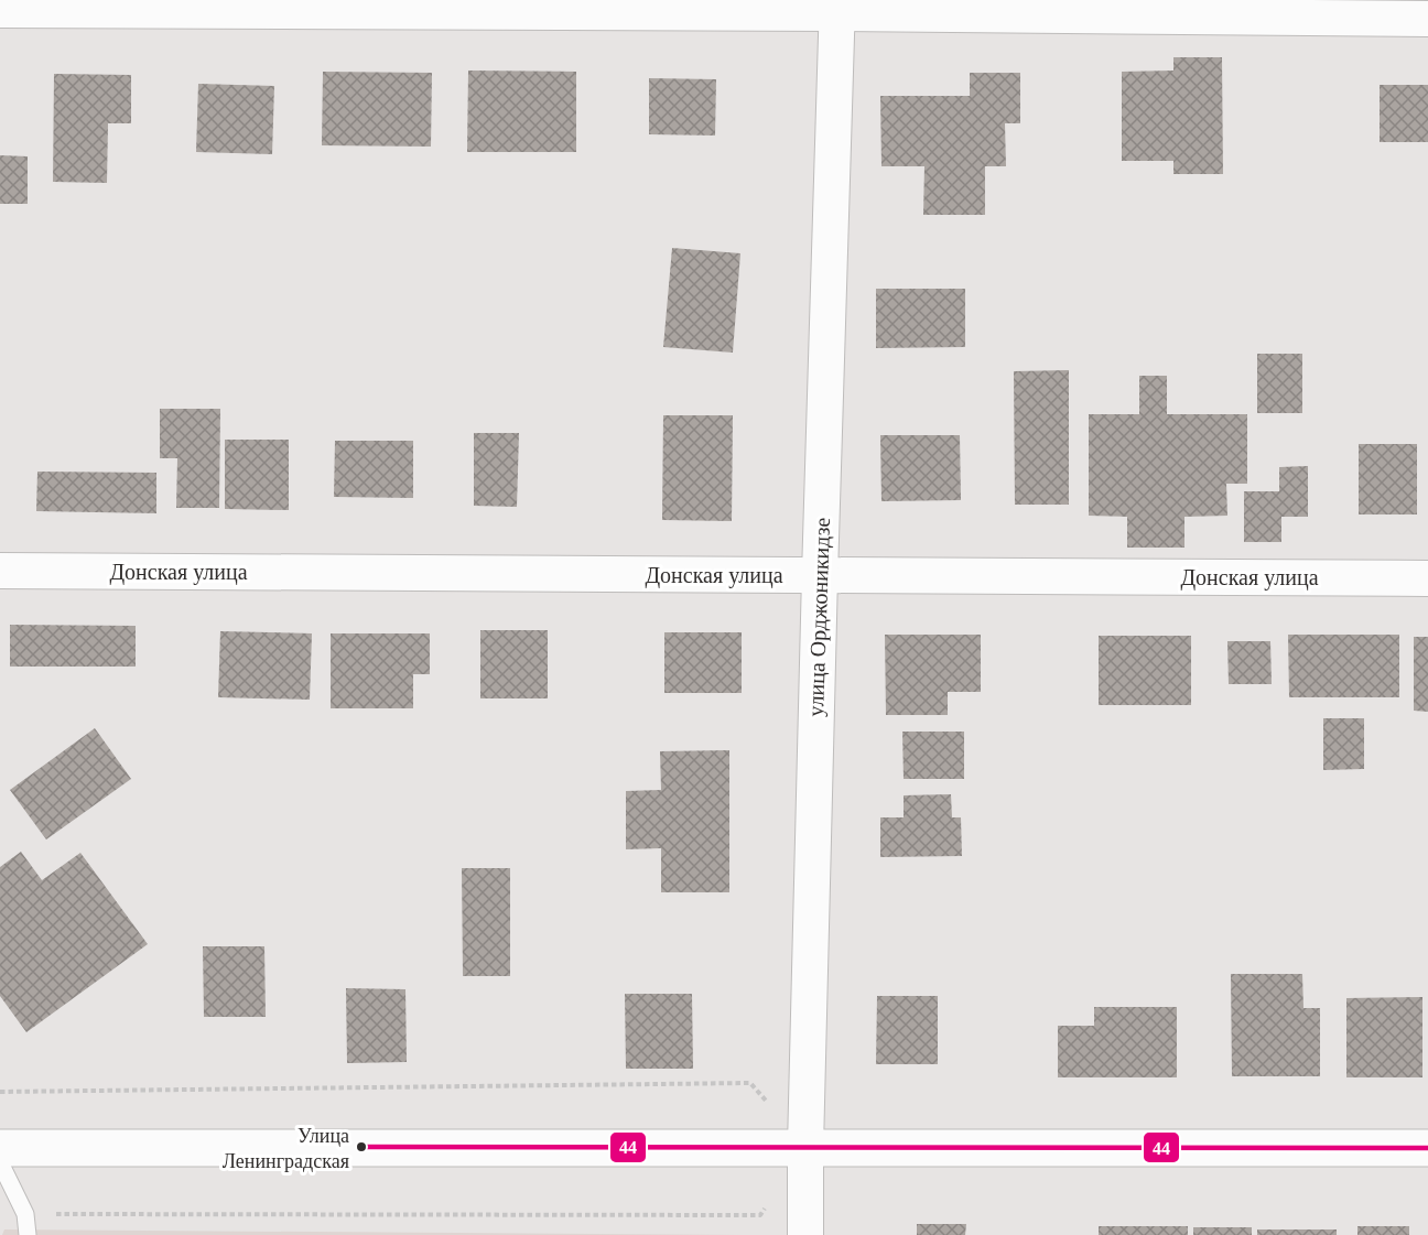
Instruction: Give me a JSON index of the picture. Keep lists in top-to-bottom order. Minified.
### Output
{"streets":{"street":["Донская улица","улица Орджоникидзе"]},"crossings":[["Донская улица","улица Орджоникидзе"]],"places":["Улица Ленинградская"],"lines":["transit line 44"]}
